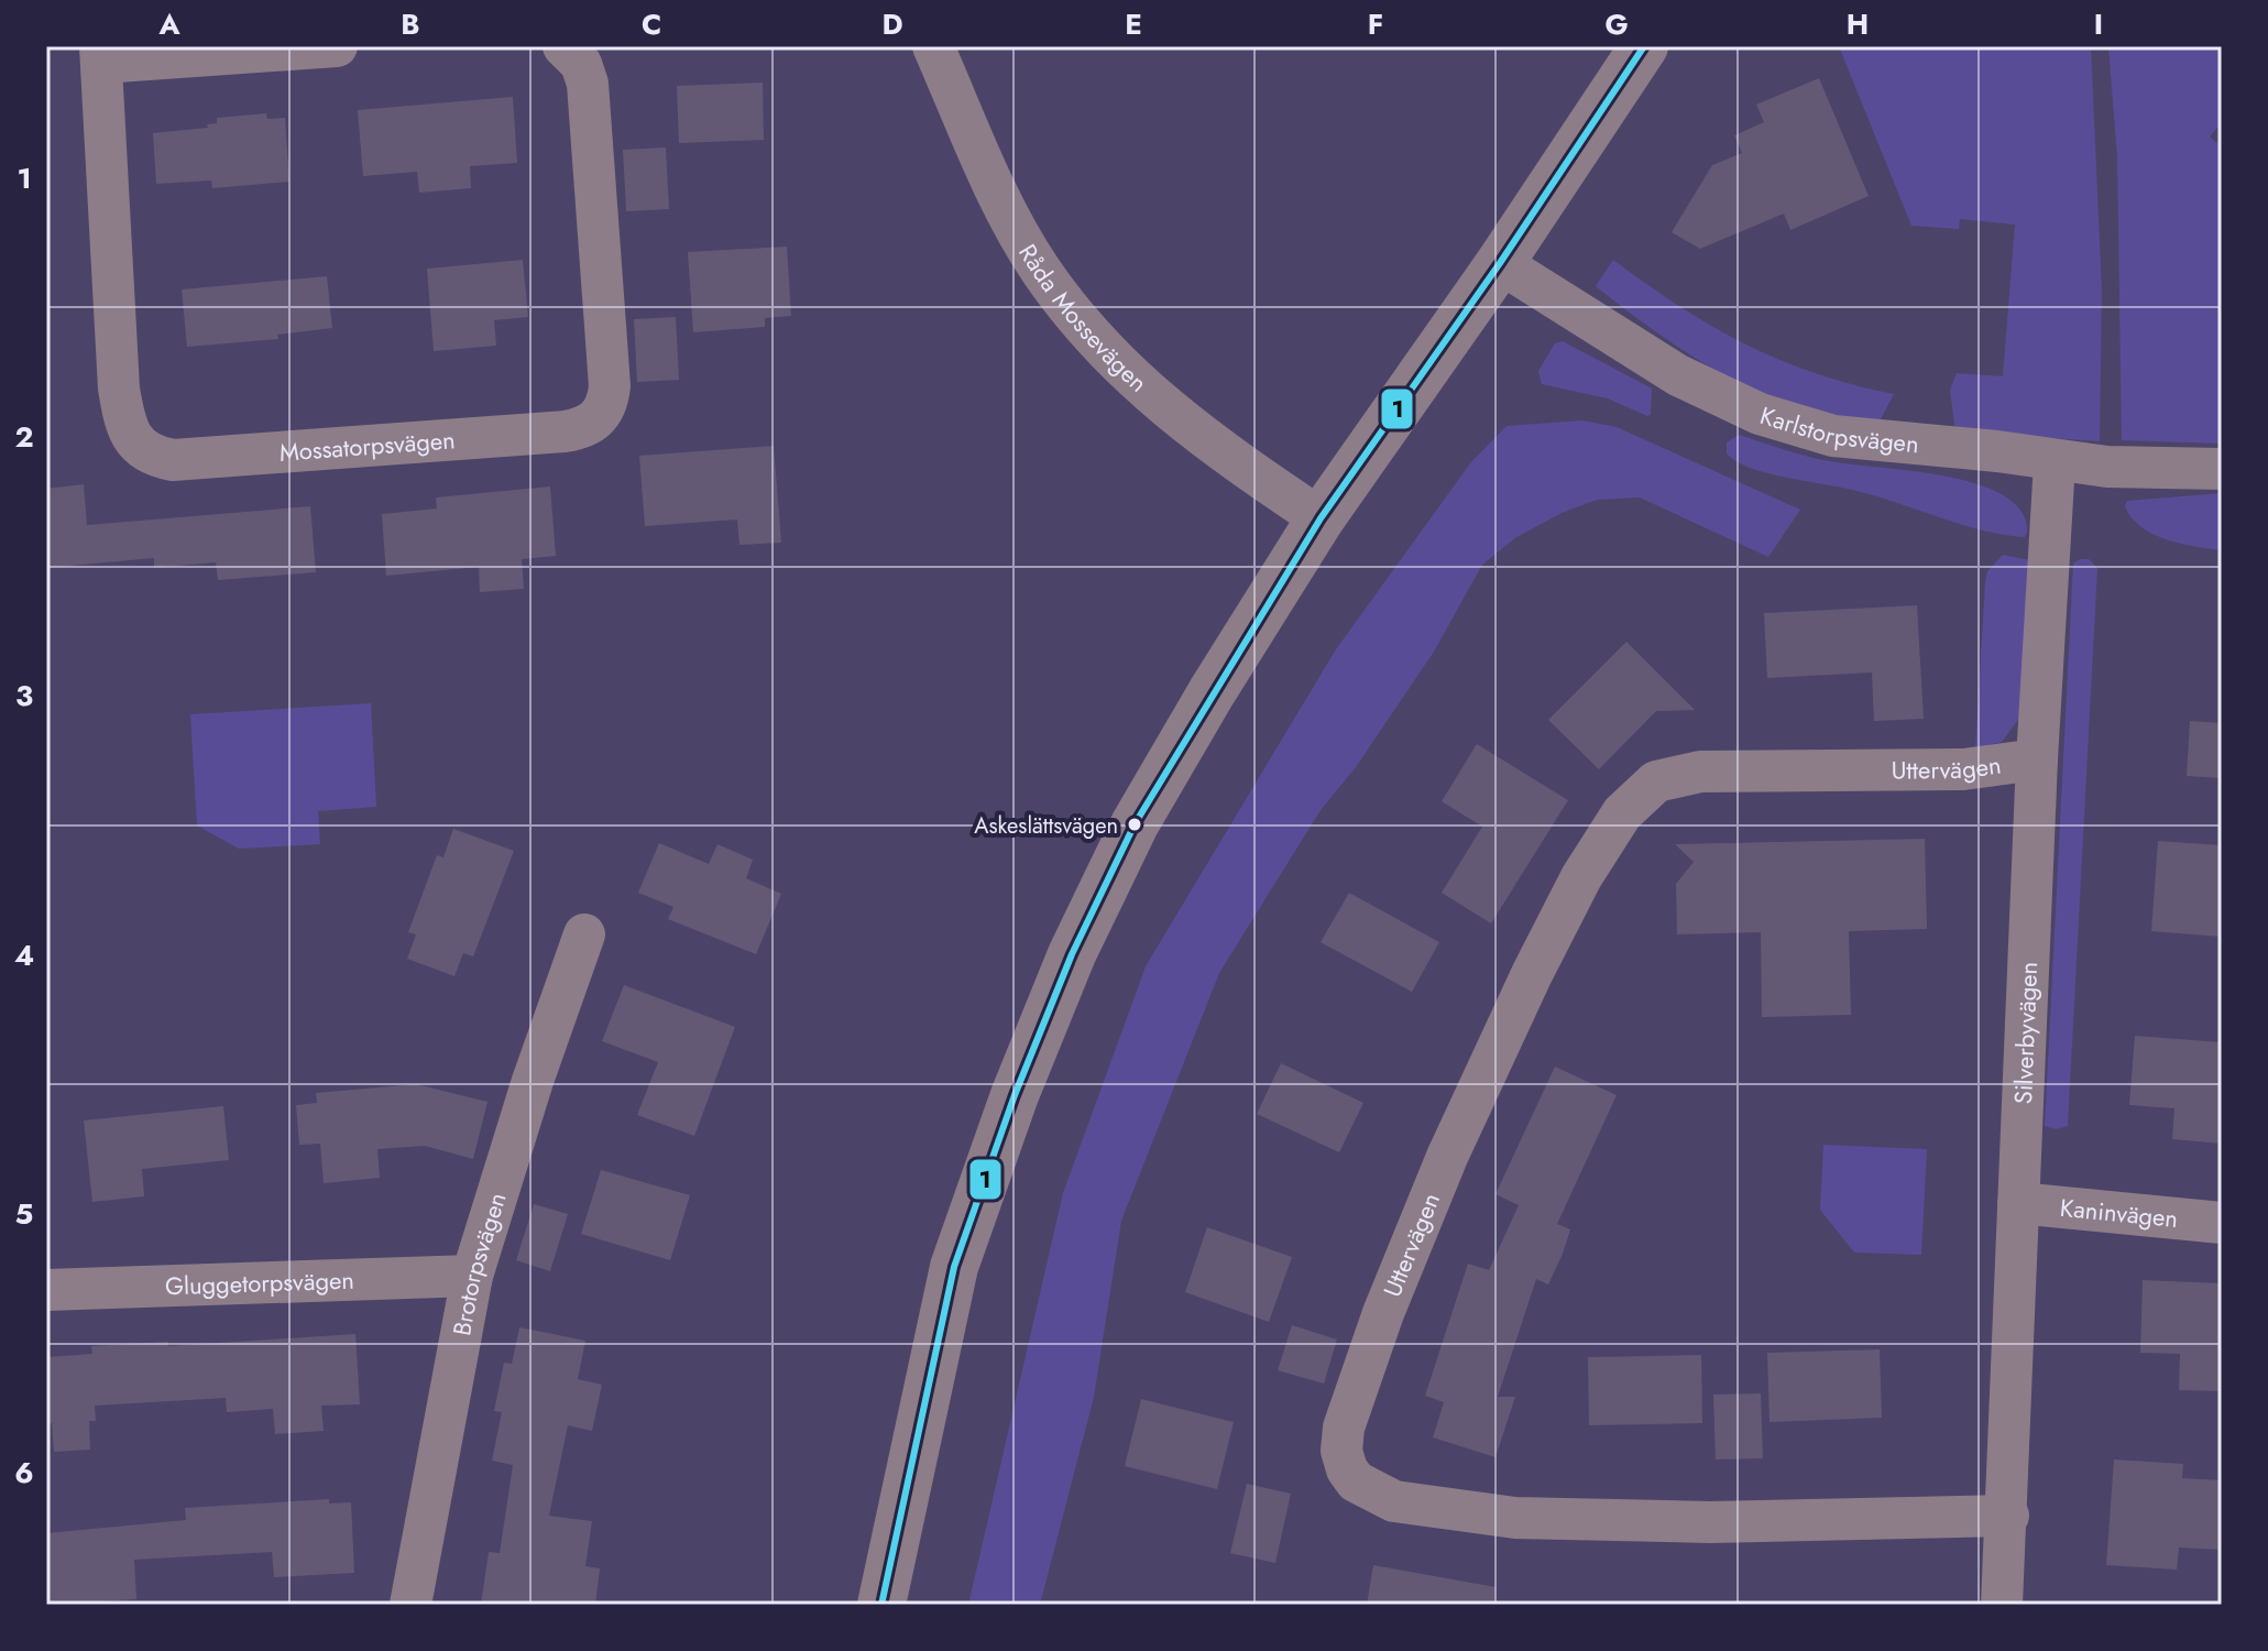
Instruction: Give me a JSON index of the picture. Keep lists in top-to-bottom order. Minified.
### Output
{"streets":{"street":["Råda Mossevägen","Karlstorpsvägen","Mossatorpsvägen","Uttervägen","Silverbyvägen","Kaninvägen","Brotorpsvägen","Gluggetorpsvägen"]},"crossings":[["Karlstorpsvägen","Silverbyvägen"],["Uttervägen","Silverbyvägen"],["Silverbyvägen","Kaninvägen"],["Brotorpsvägen","Gluggetorpsvägen"]],"places":["Askeslättsvägen"],"lines":["transit line 1"],"grid":{"columns":["A","B","C","D","E","F","G","H","I"],"rows":["1","2","3","4","5","6"]}}
